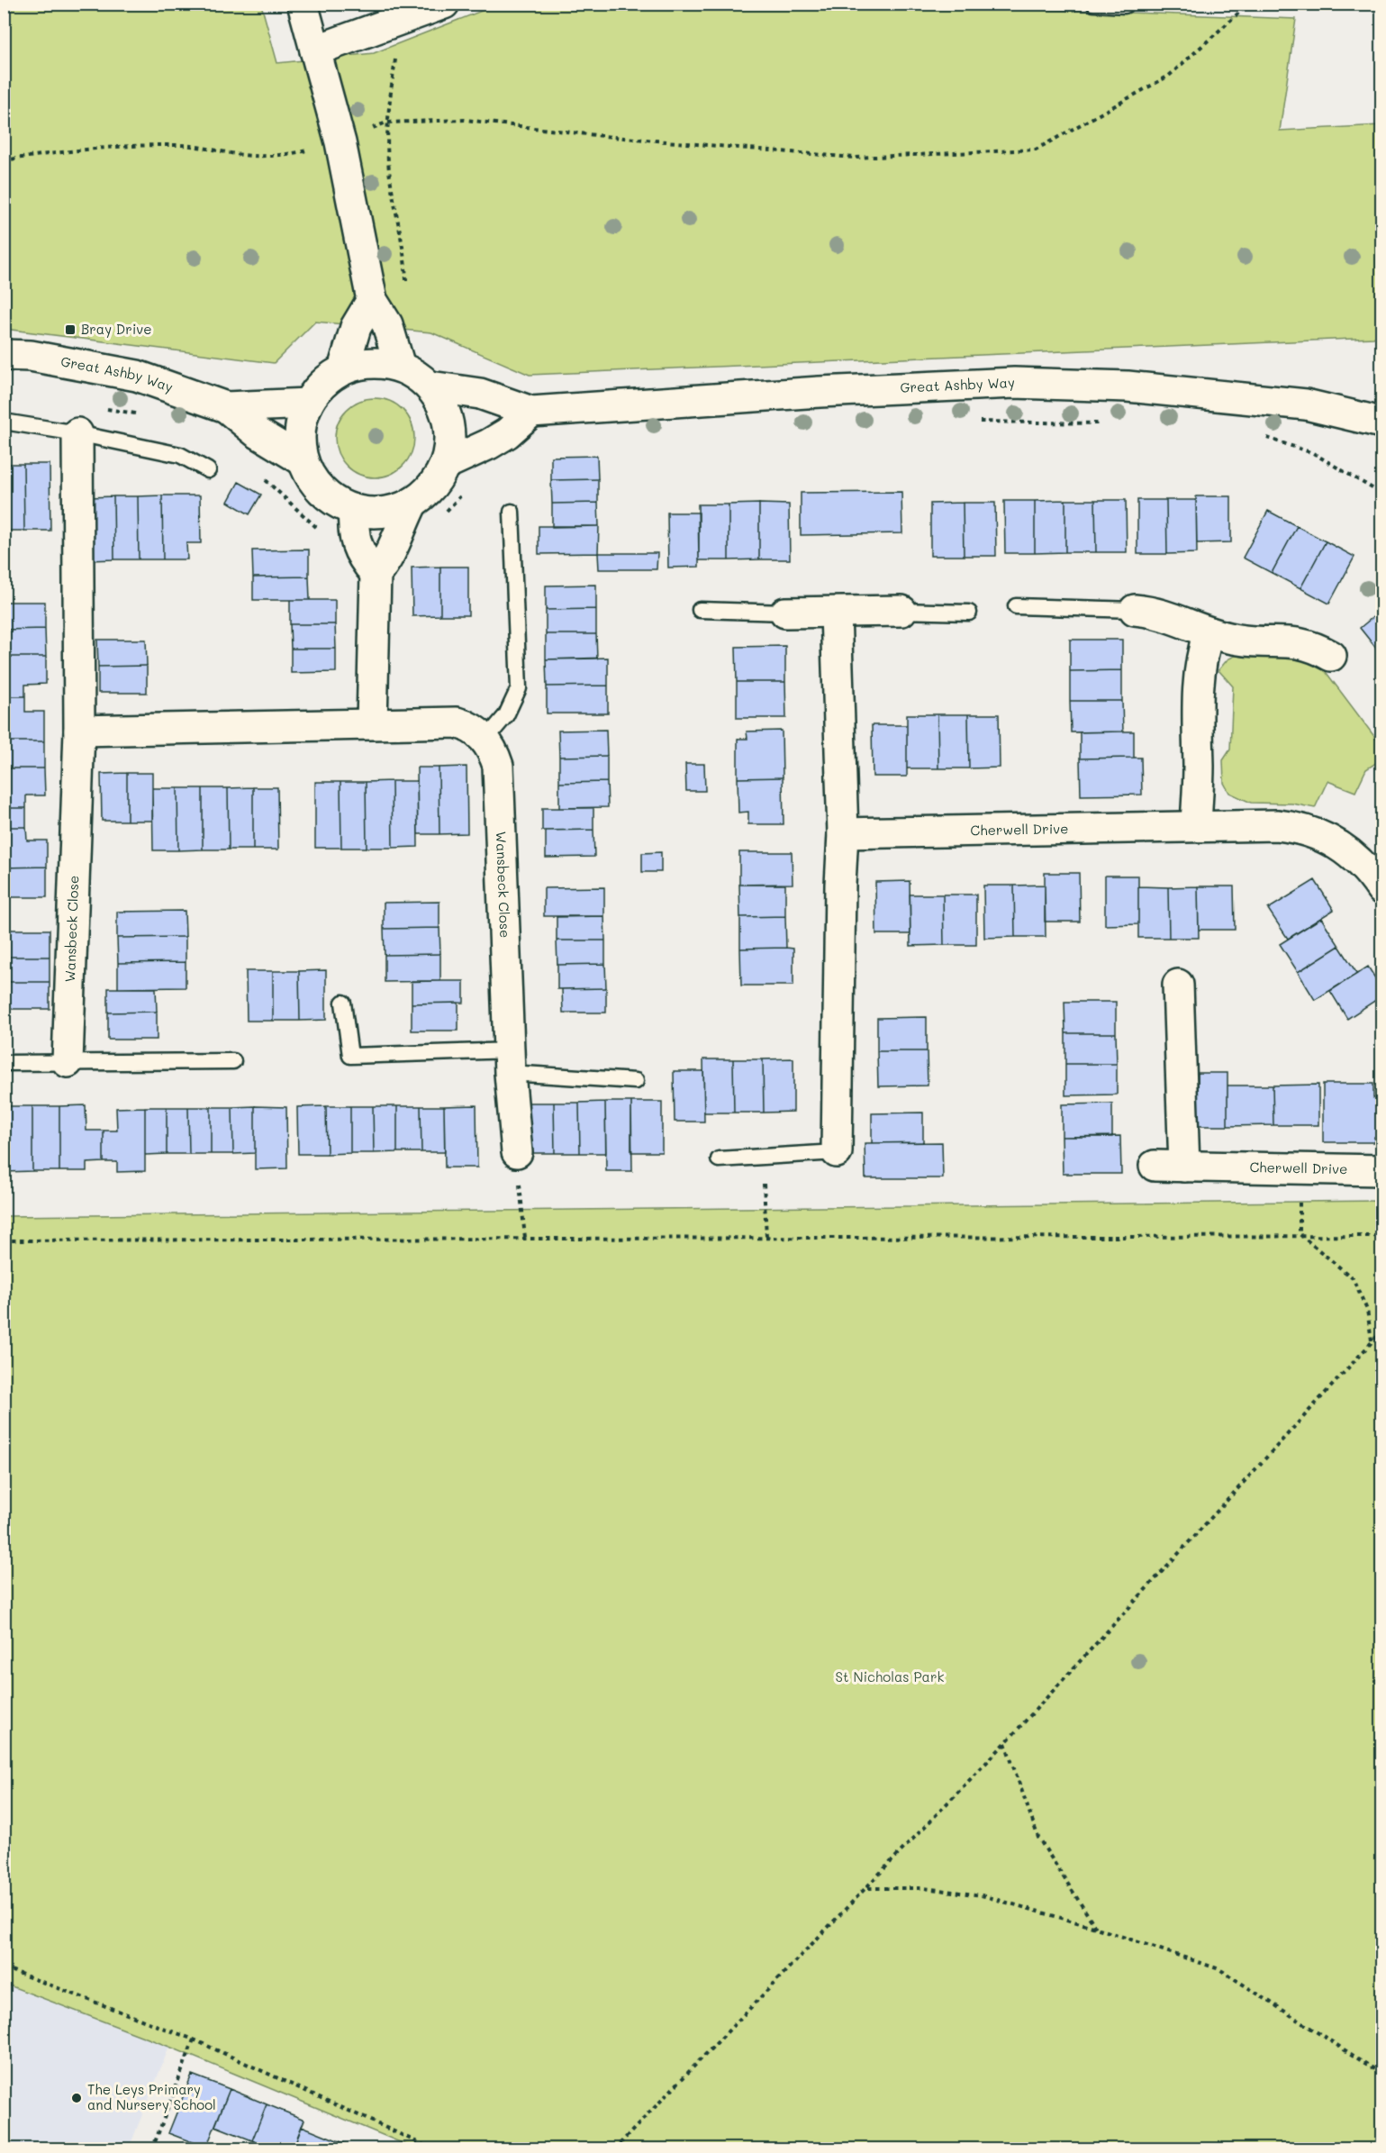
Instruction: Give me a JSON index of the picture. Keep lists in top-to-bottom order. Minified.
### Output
{"streets":{"street":["Great Ashby Way","Cherwell Drive","Wansbeck Close"]},"parks":["St Nicholas Park"],"places":{"transit":["Bray Drive"],"other":["The Leys Primary and Nursery School"]}}
